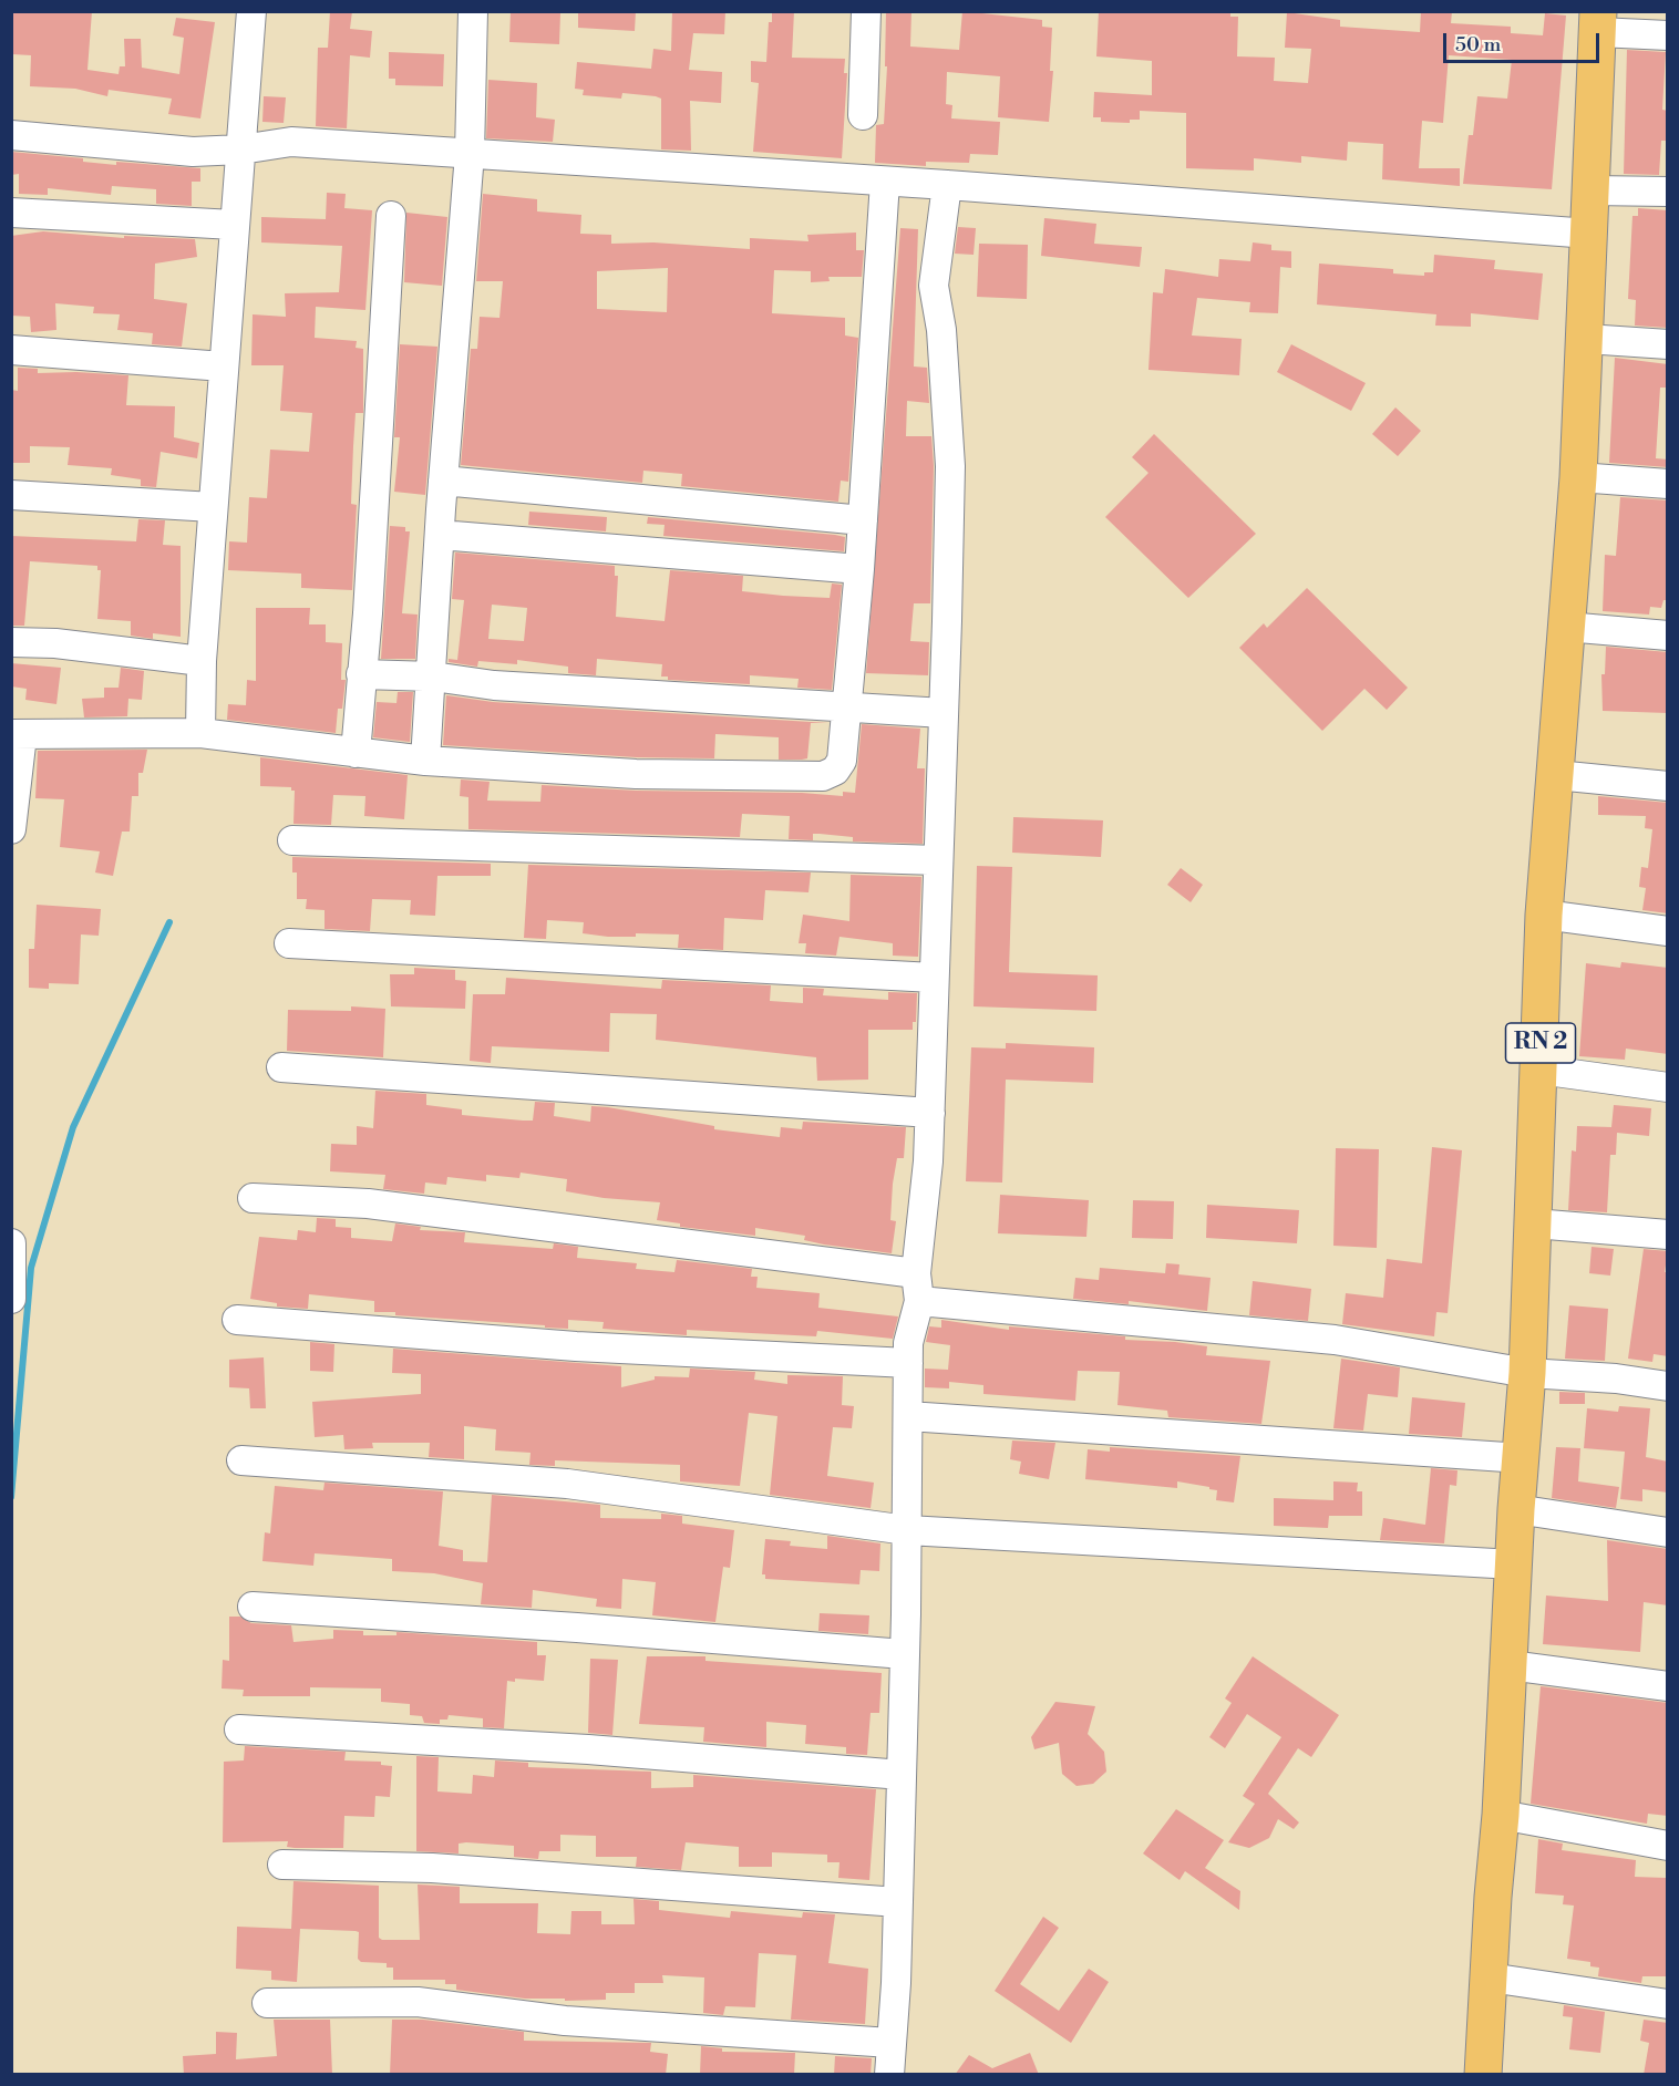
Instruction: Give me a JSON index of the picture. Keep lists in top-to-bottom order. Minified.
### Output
{"streets":{"highway":["RN 2"]},"scale_bar":"50 m"}
